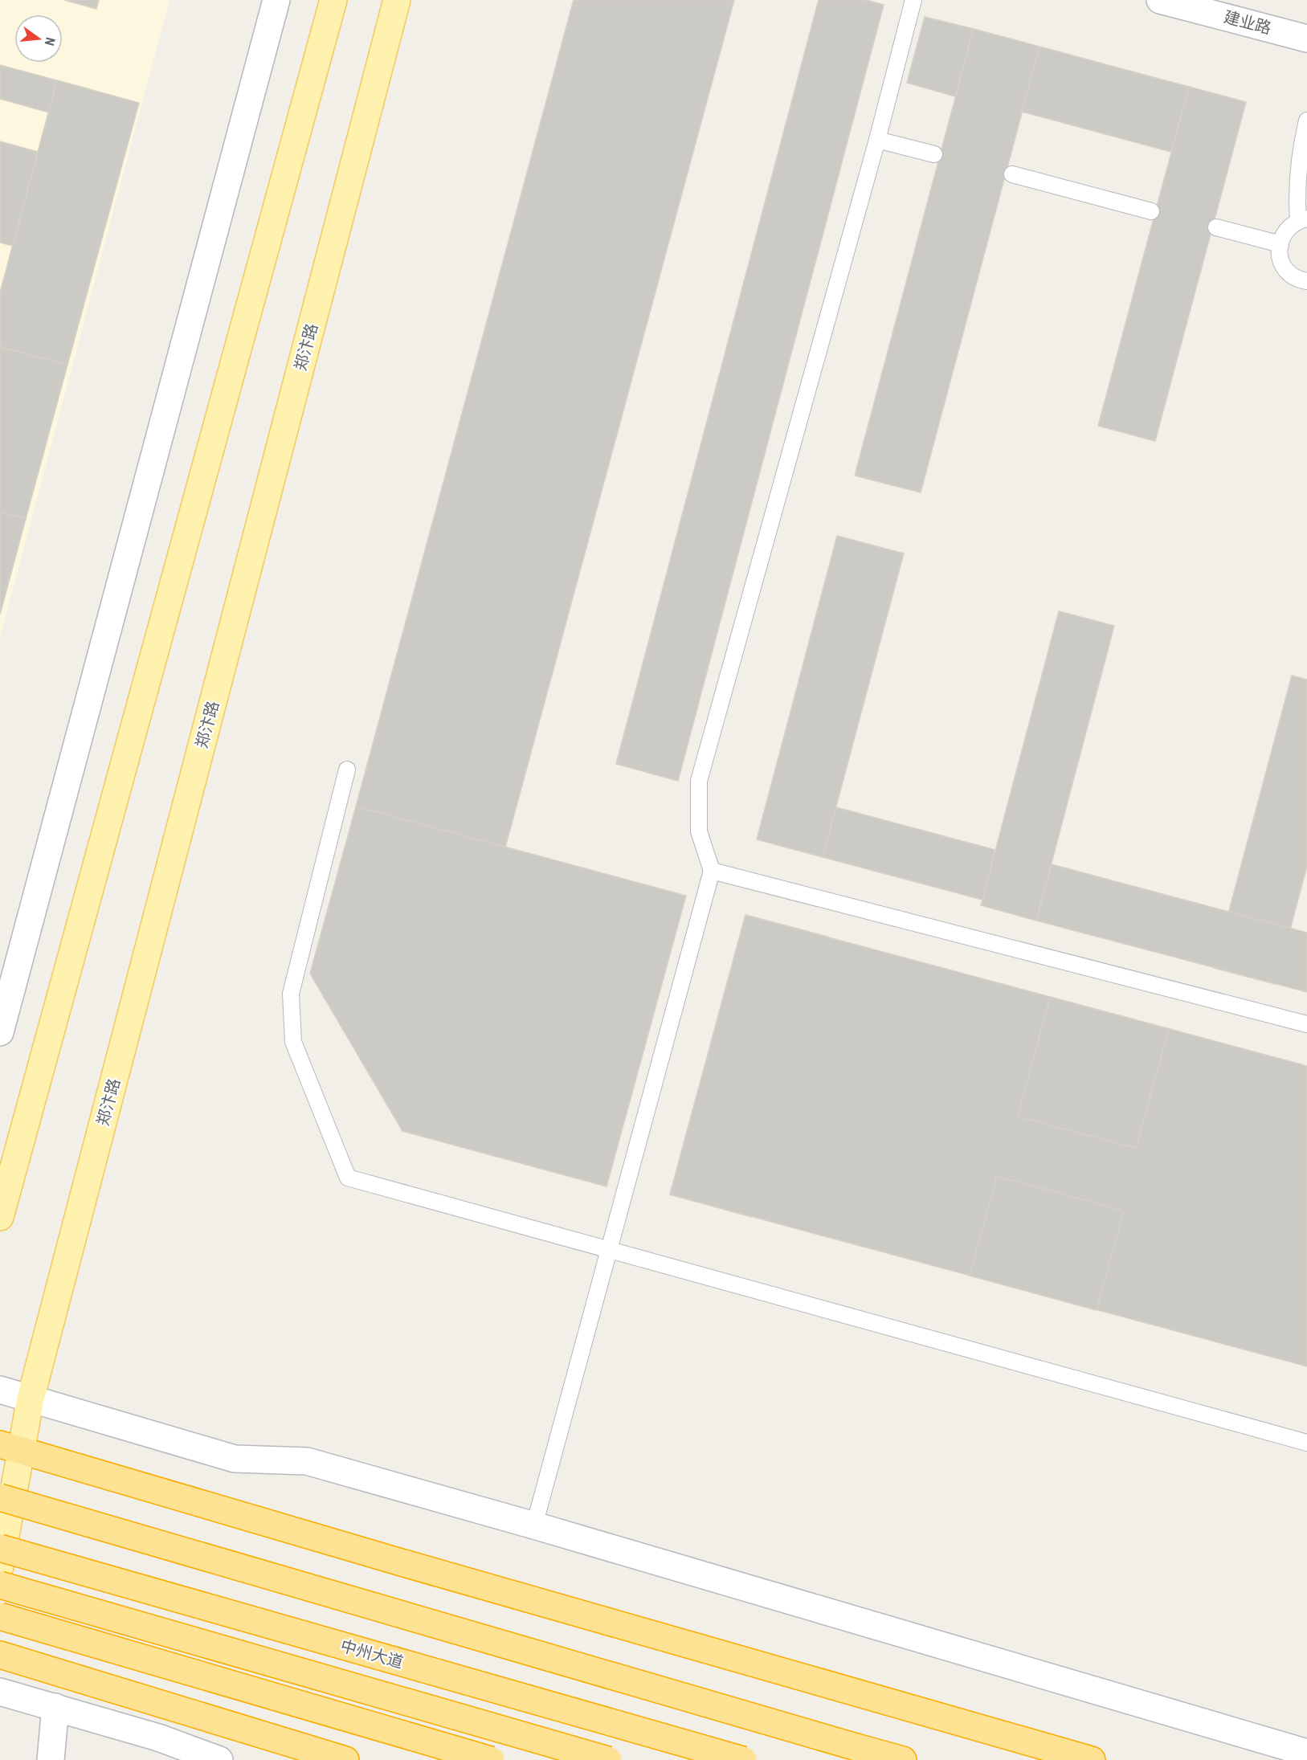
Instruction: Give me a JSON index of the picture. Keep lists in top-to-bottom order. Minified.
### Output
{"streets":{"highway":["中州大道"],"main road":["郑汴路"],"street":["建业路"]},"north":"right"}
